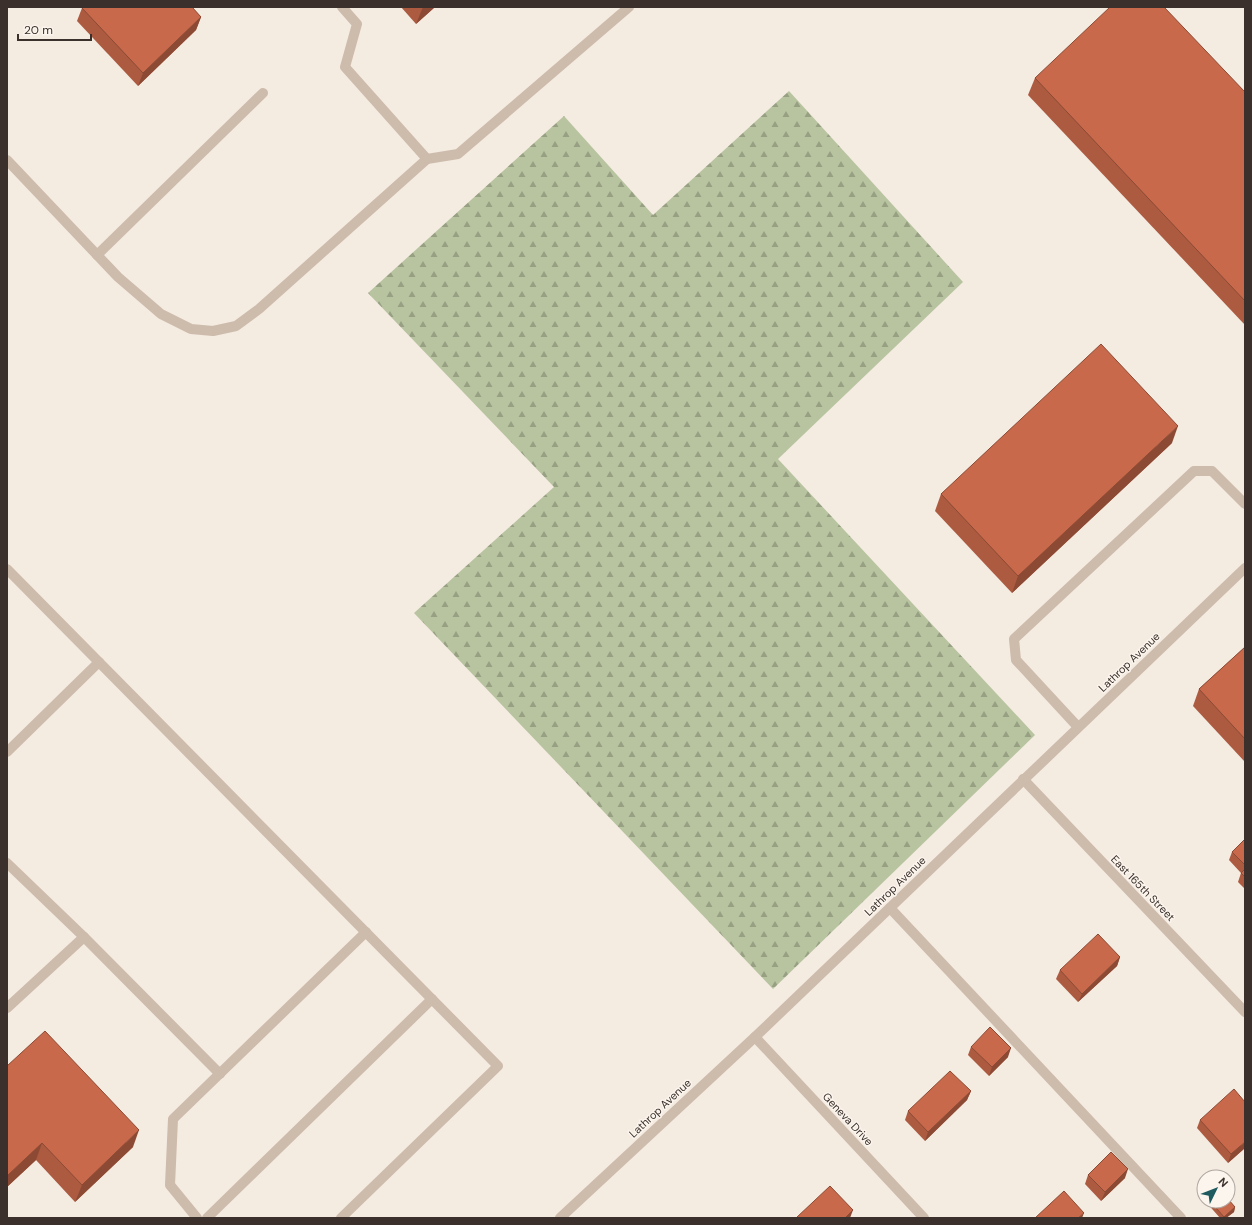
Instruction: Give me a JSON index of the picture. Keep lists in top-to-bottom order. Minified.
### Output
{"streets":{"street":["Lathrop Avenue","East 165th Street","Geneva Drive"]},"crossings":[["Lathrop Avenue","East 165th Street"],["Lathrop Avenue","Geneva Drive"]],"scale_bar":"20 m","north":"top right"}
